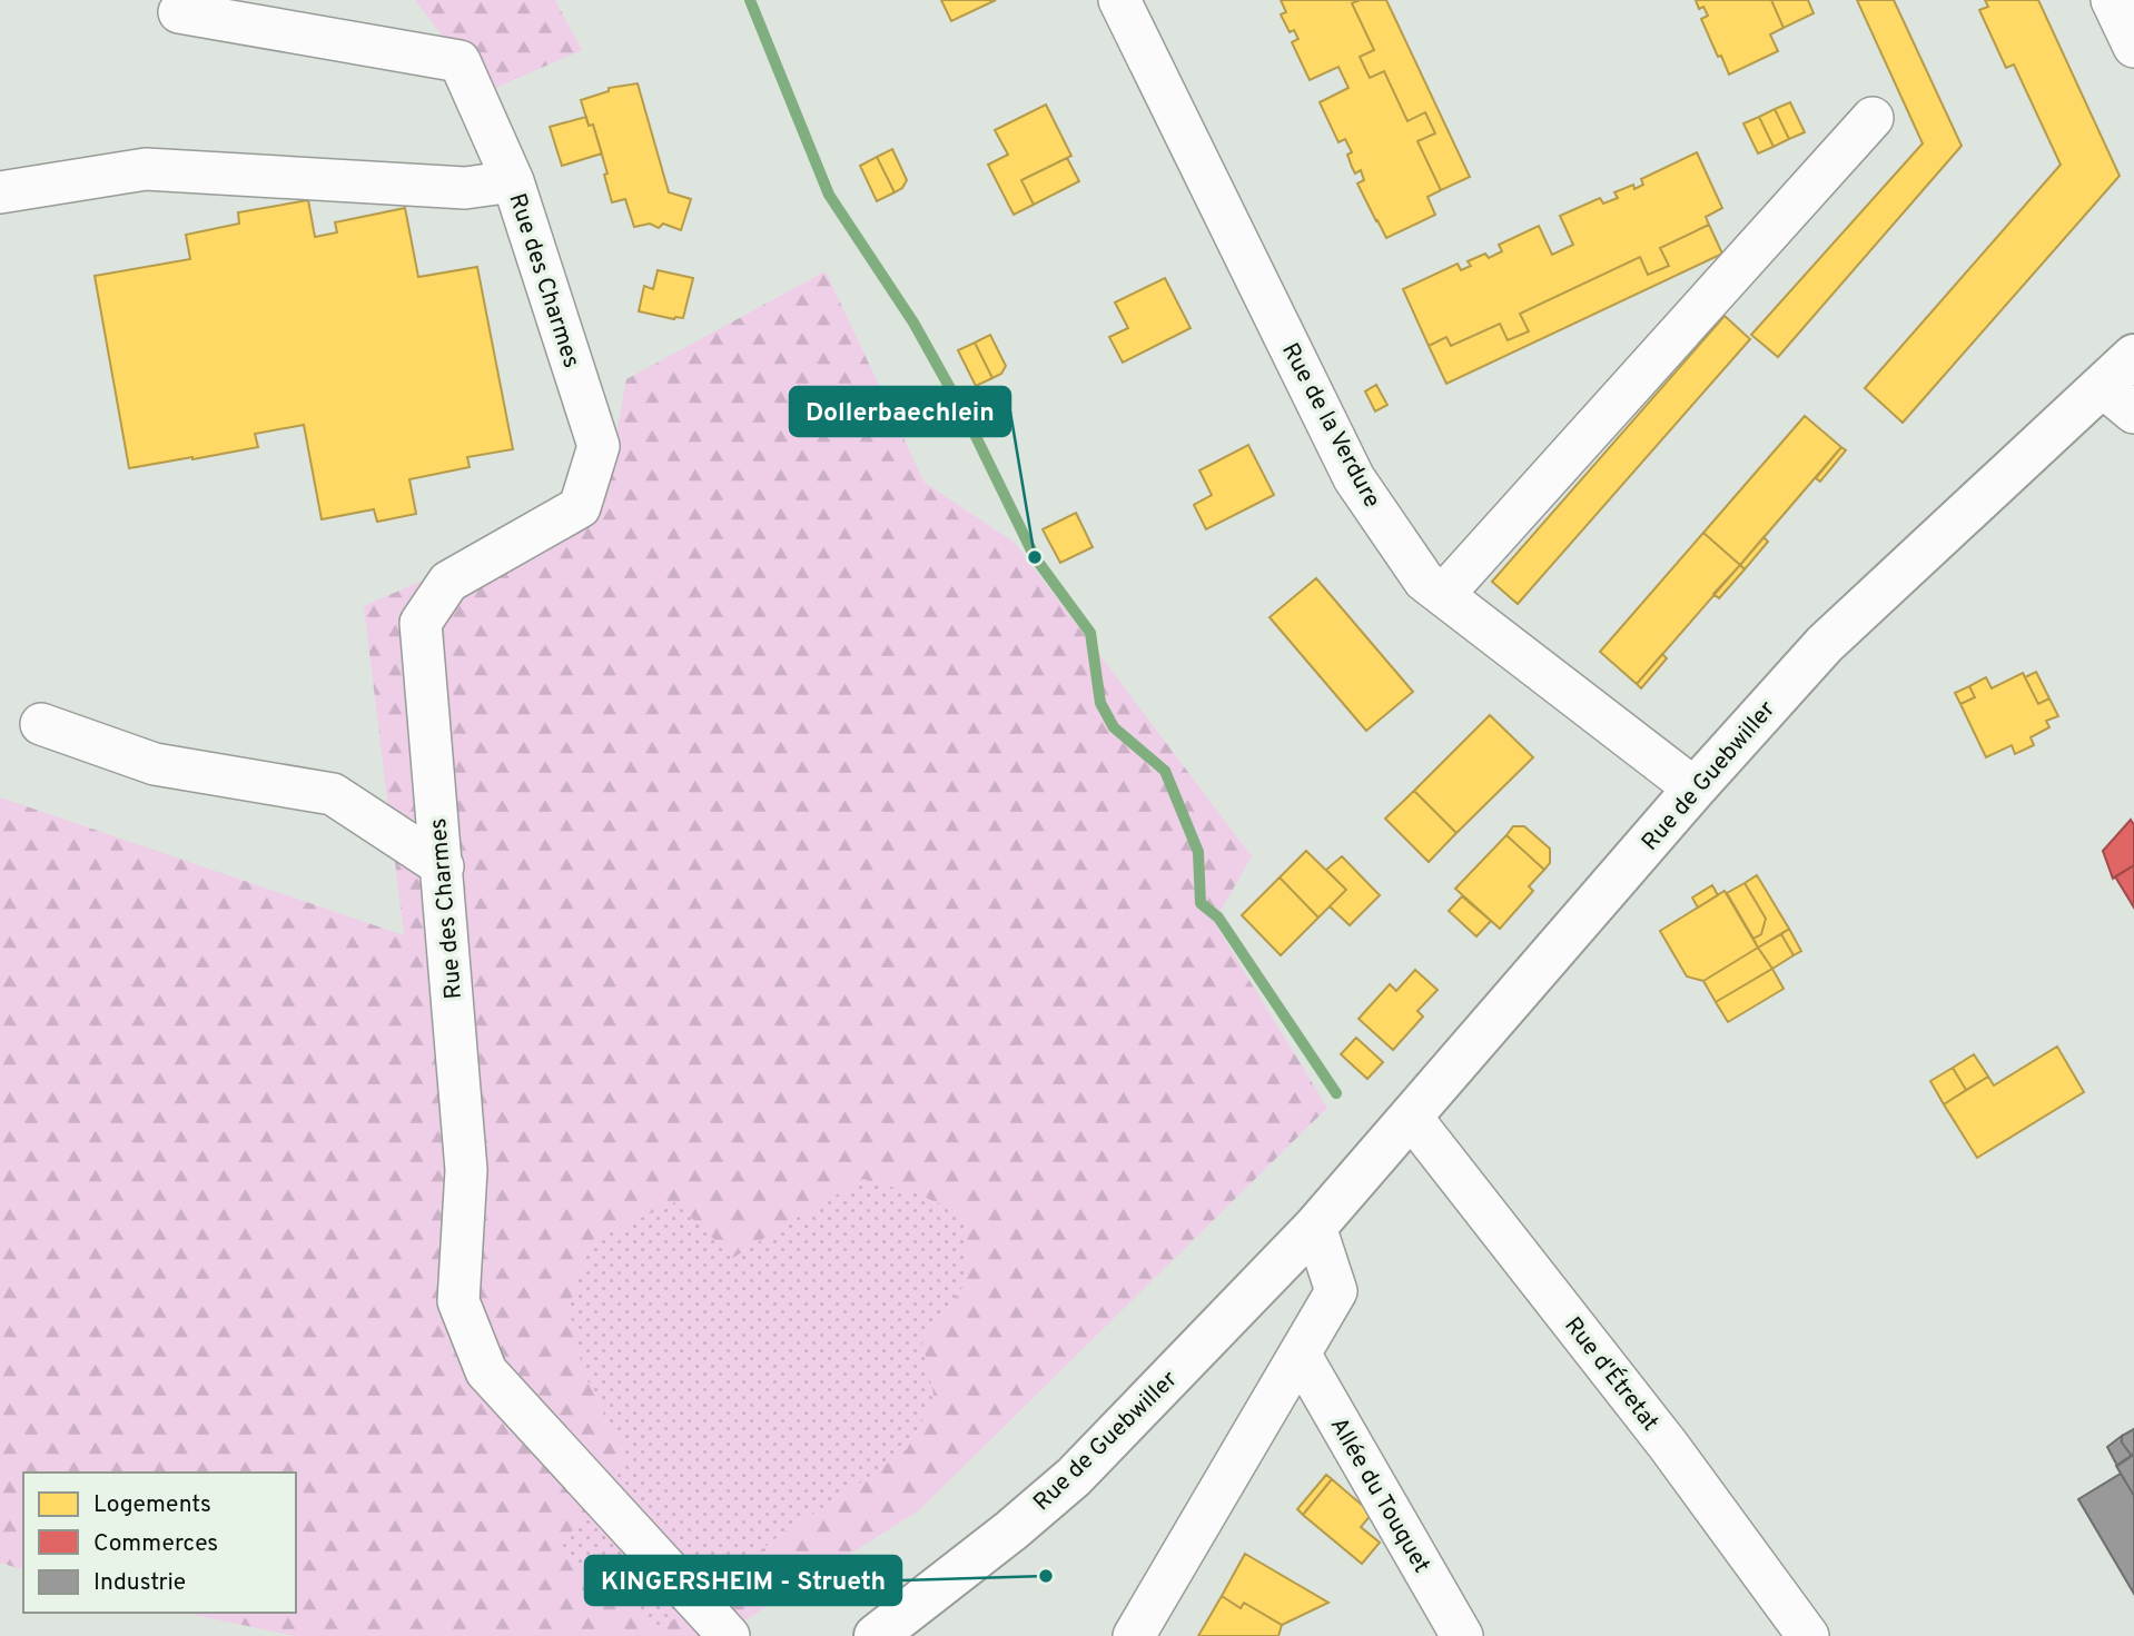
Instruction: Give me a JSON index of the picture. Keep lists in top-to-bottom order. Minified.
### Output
{"streets":{"main road":["Rue de Guebwiller"],"street":["Rue des Charmes","Rue de la Verdure","Rue d'Étretat","Allée du Touquet"]},"crossings":[["Rue de la Verdure","Rue de Guebwiller"],["Rue de Guebwiller","Rue d'Étretat"]],"places":["Dollerbaechlein","KINGERSHEIM - Strueth"],"legend":["Logements","Commerces","Industrie"]}
